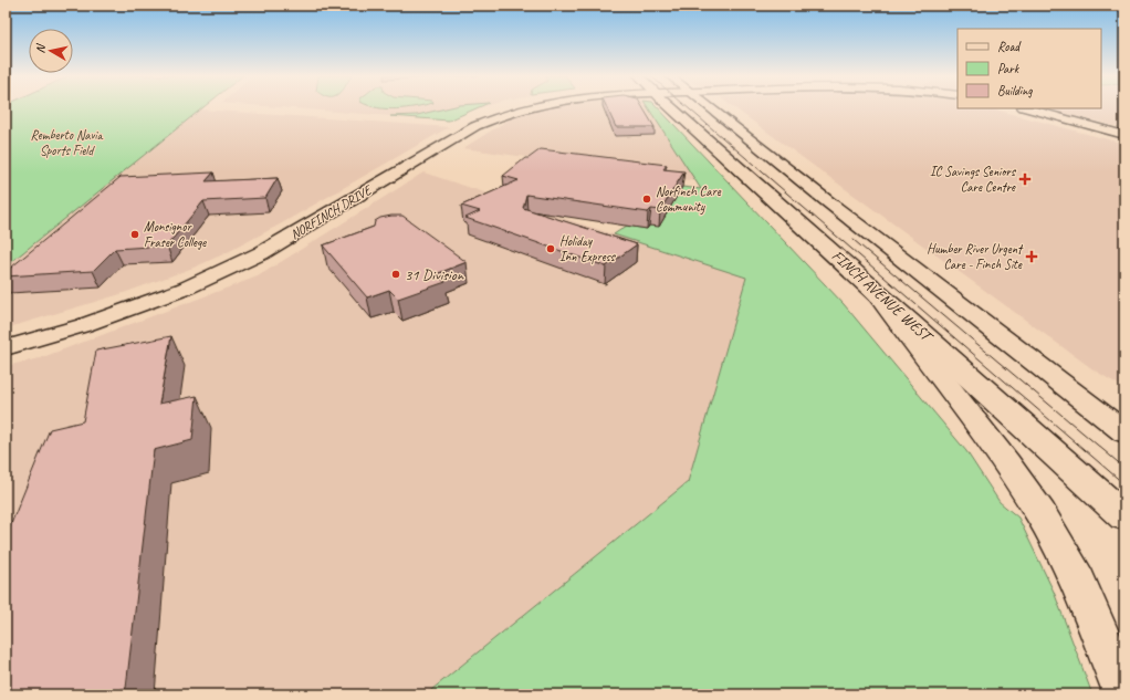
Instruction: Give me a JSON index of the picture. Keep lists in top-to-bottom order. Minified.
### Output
{"streets":{"main road":["FINCH AVENUE WEST"],"street":["NORFINCH DRIVE"]},"parks":["Remberto Navia Sports Field"],"places":{"health":["IC Savings Seniors Care Centre","Humber River Urgent Care - Finch Site"],"other":["Norfinch Care Community","Monsignor Fraser College","Holiday Inn Express","31 Division"]},"legend":["Road","Park","Building"],"north":"left"}
